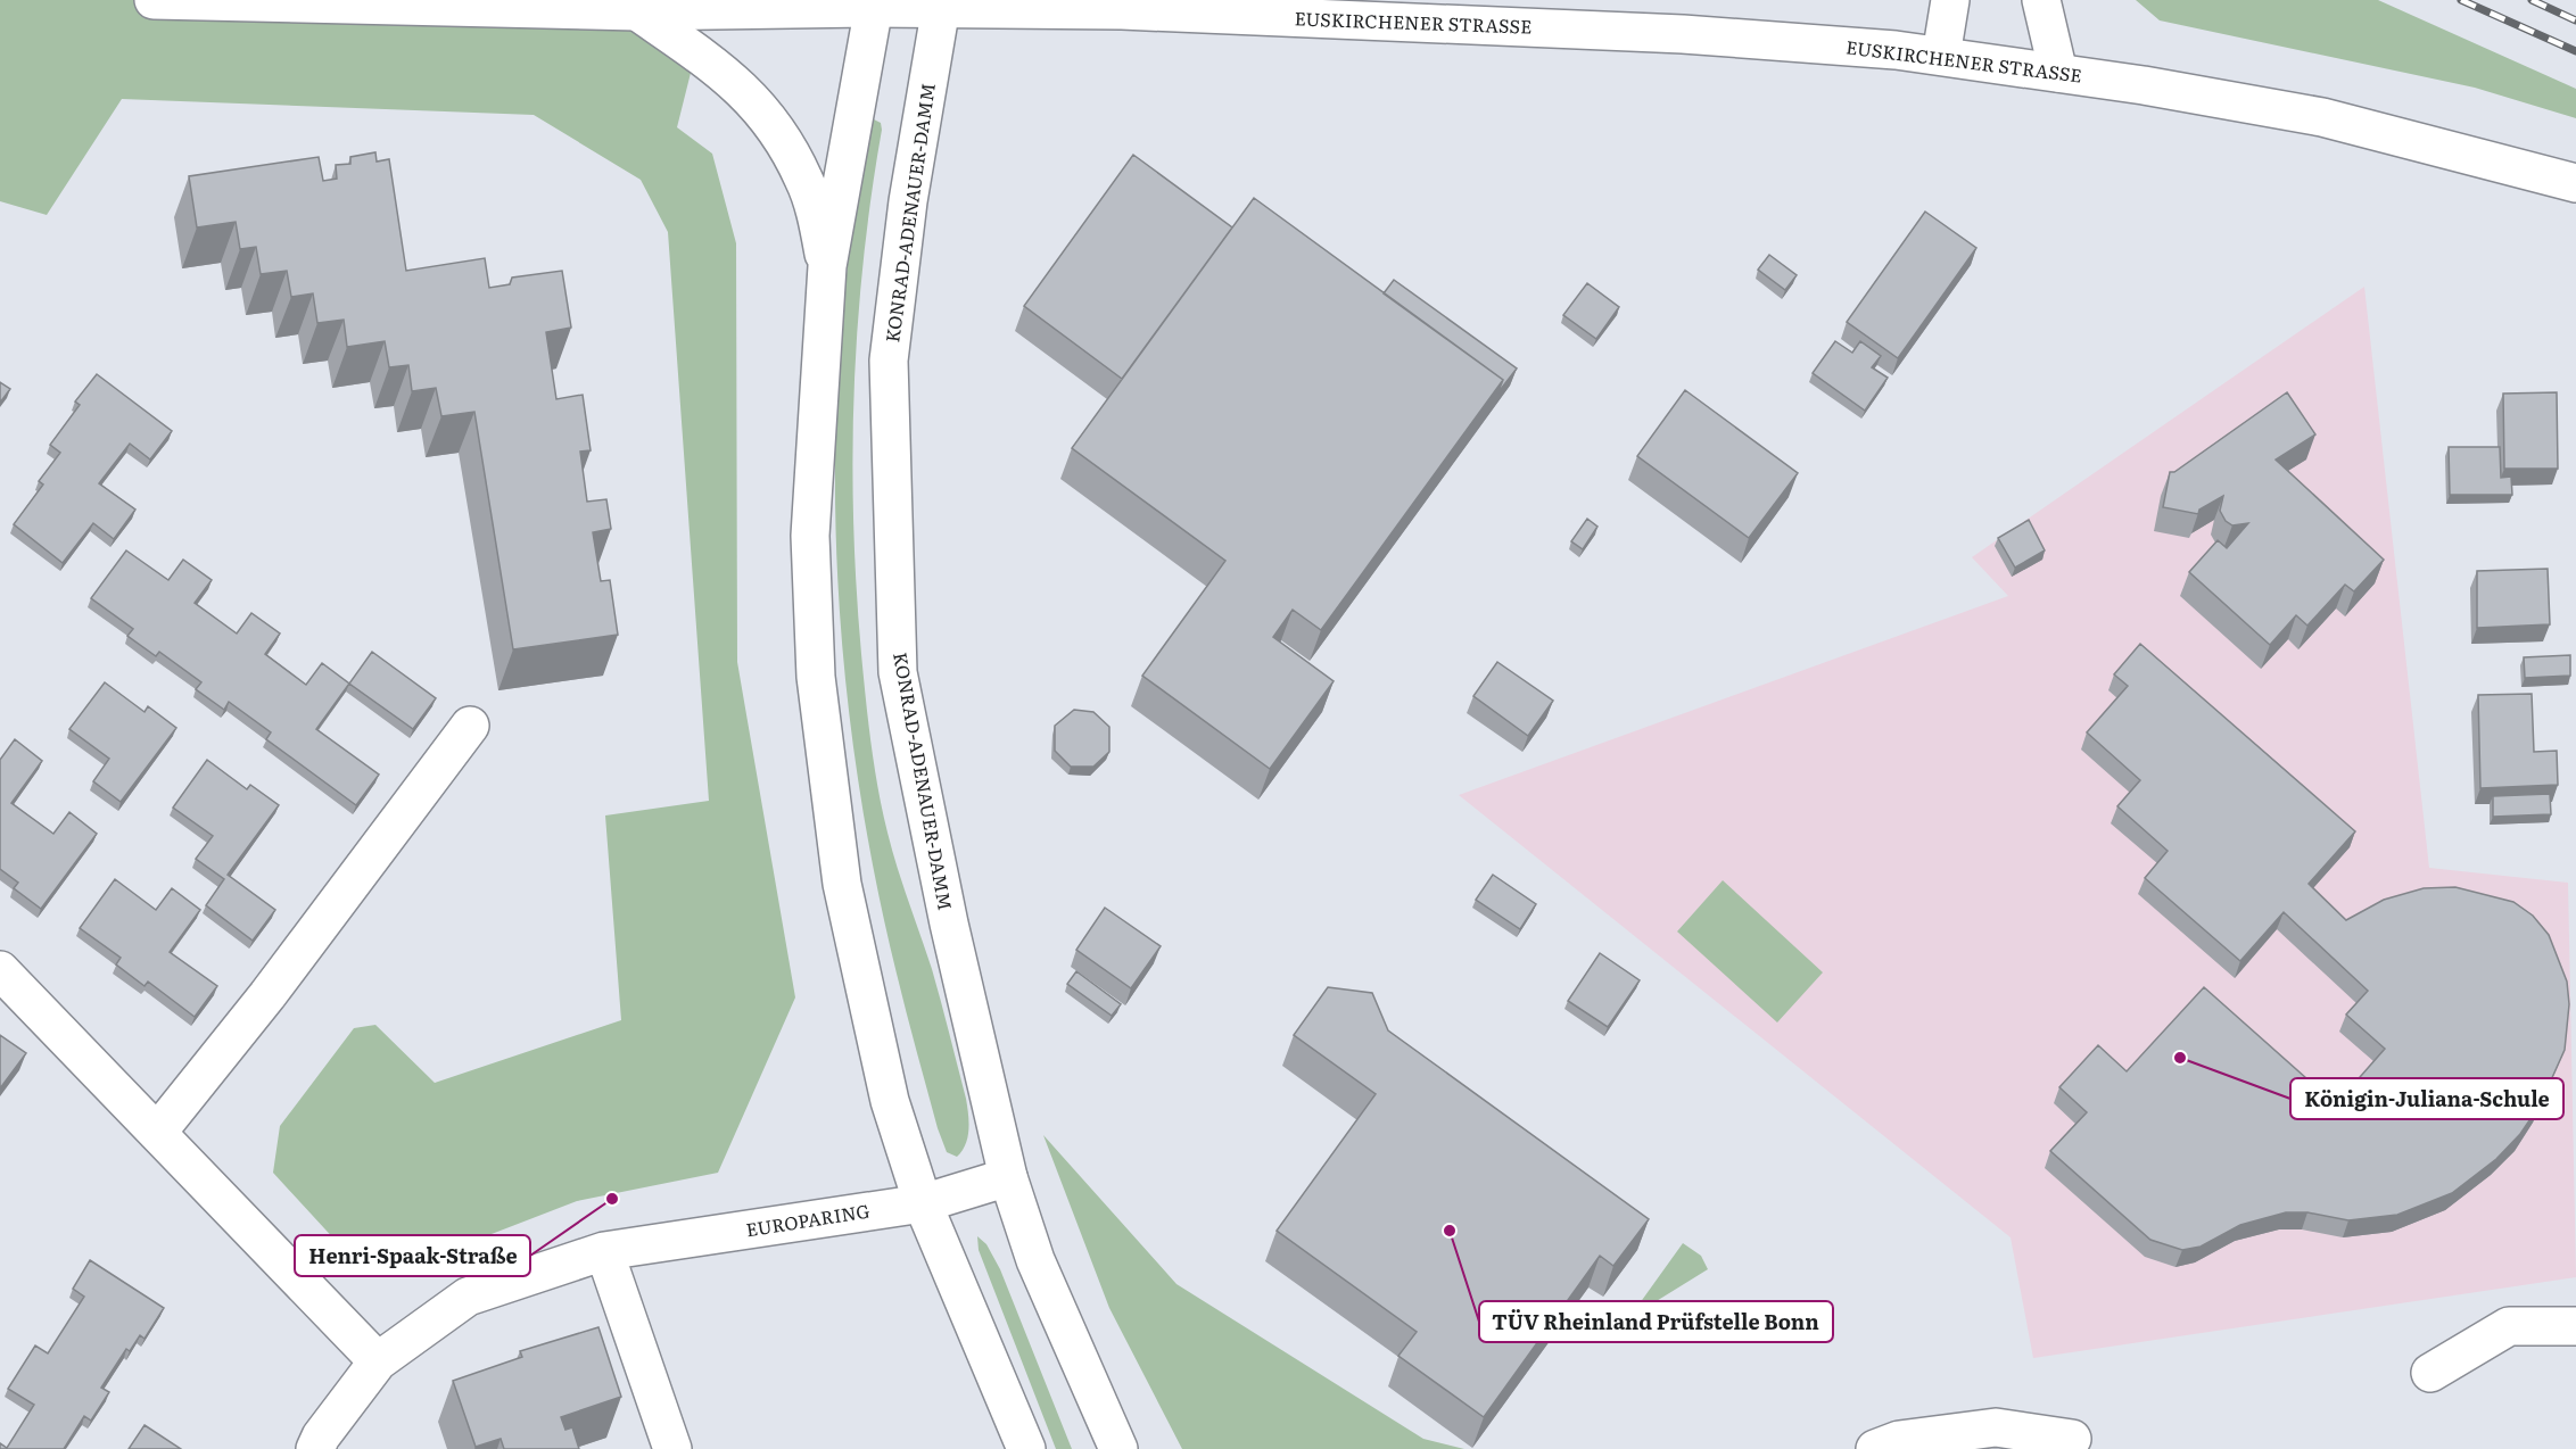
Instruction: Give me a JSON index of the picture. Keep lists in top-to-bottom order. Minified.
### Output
{"streets":{"main road":["EUSKIRCHENER STRASSE","KONRAD-ADENAUER-DAMM","EUROPARING"]},"crossings":[["EUSKIRCHENER STRASSE","KONRAD-ADENAUER-DAMM"],["KONRAD-ADENAUER-DAMM","EUROPARING"]],"places":["Königin-Juliana-Schule","Henri-Spaak-Straße","TÜV Rheinland Prüfstelle Bonn"]}
